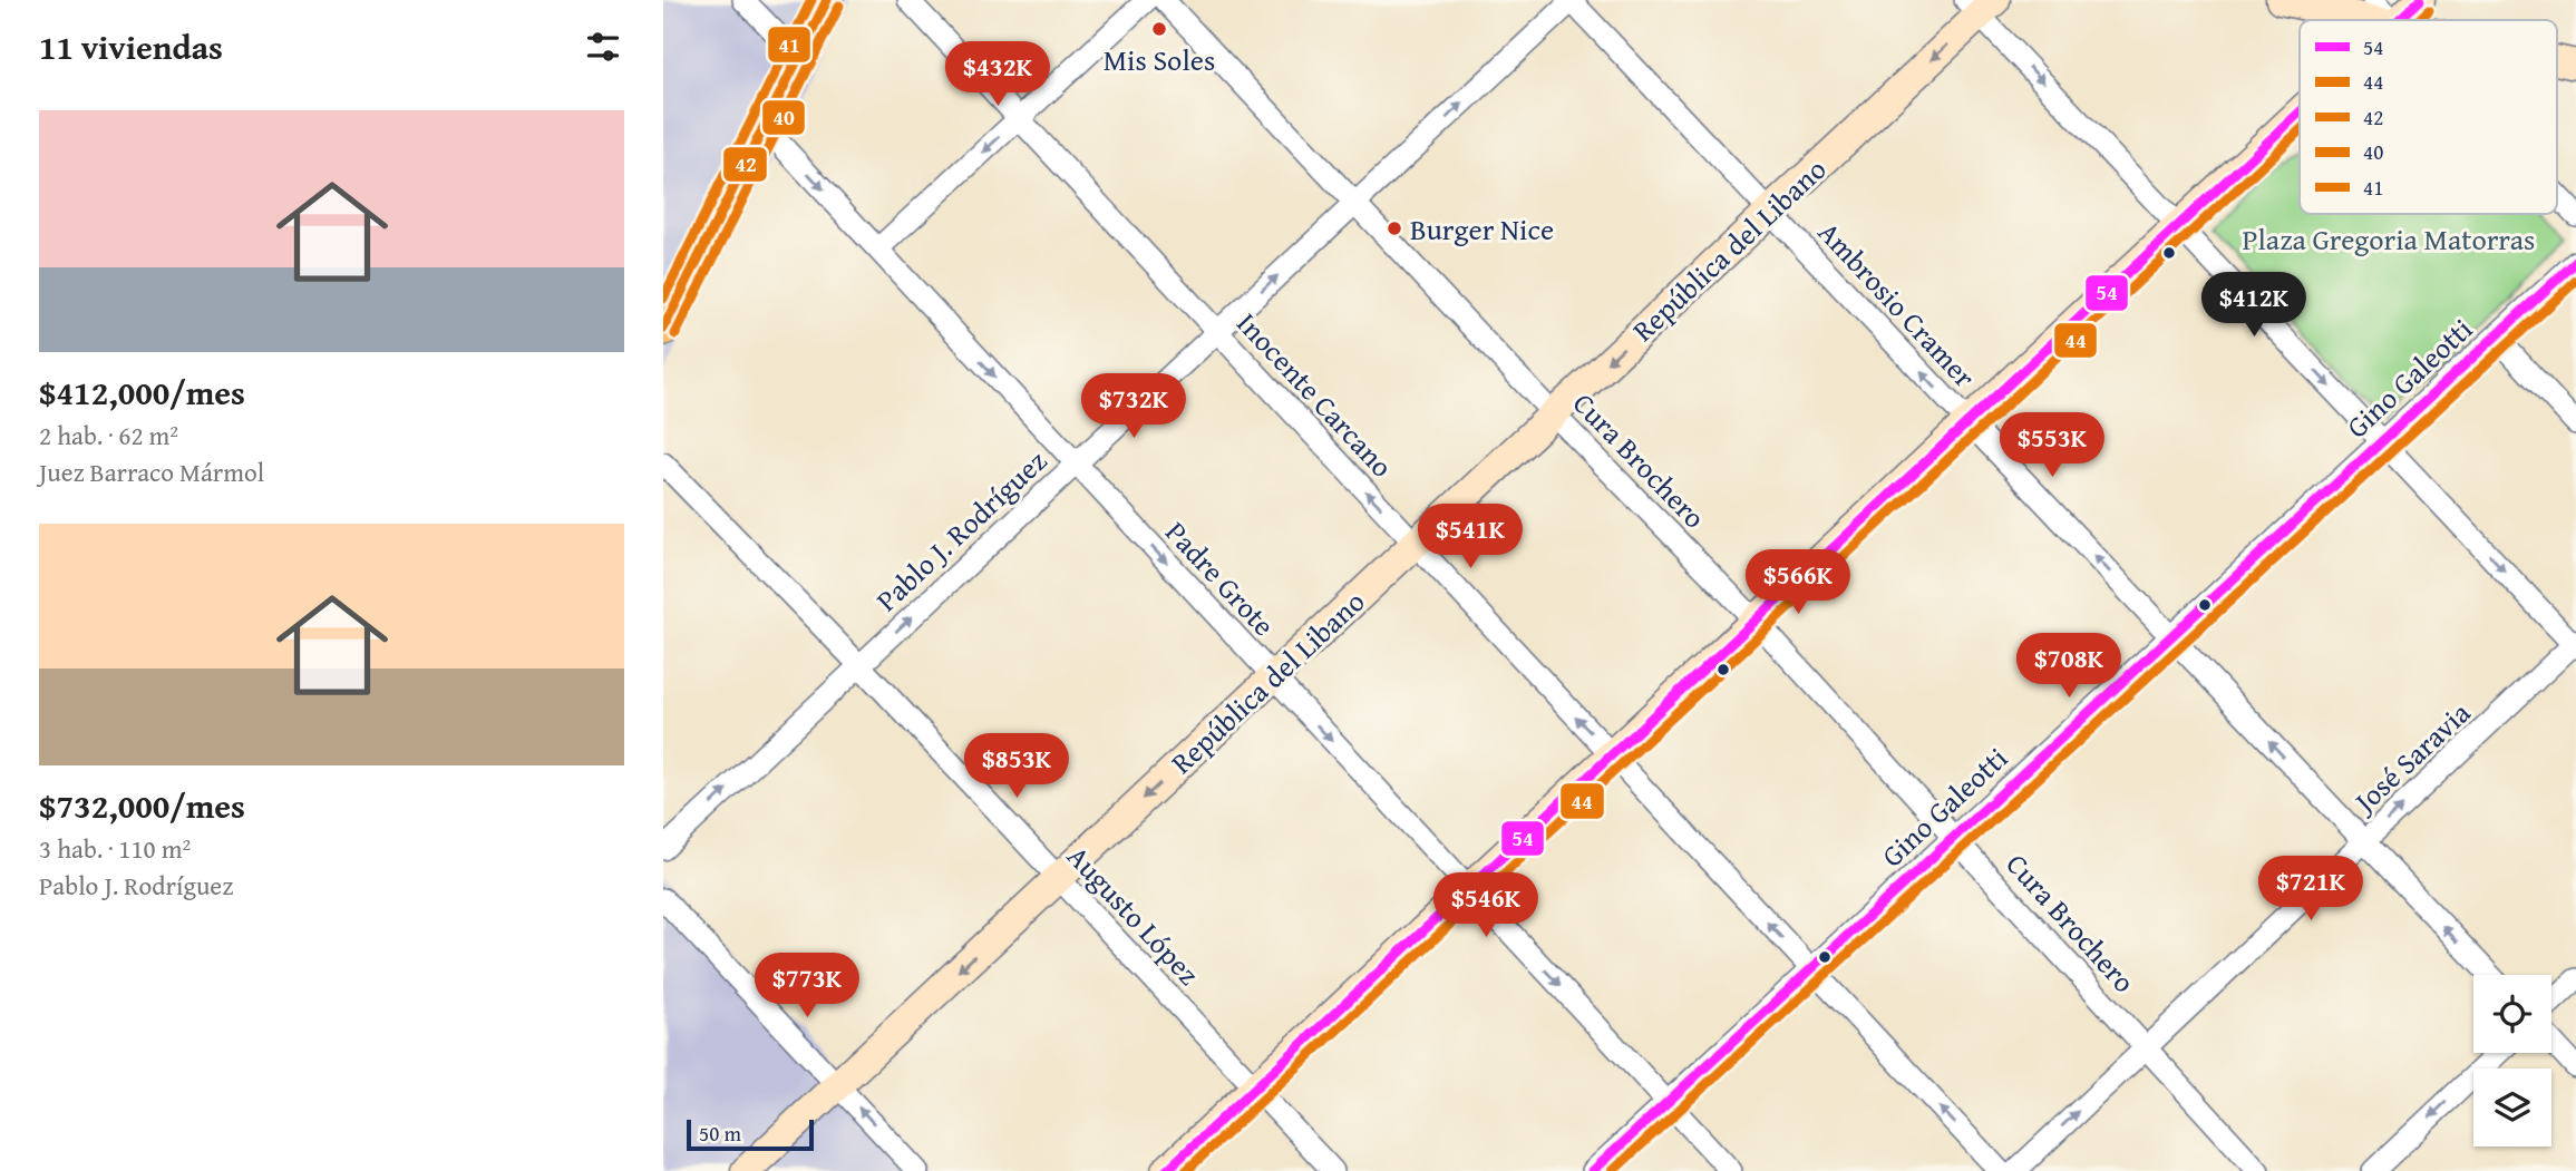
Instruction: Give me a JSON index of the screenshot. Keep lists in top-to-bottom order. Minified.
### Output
{"streets":{"main road":["República del Libano"],"street":["Ambrosio Cramer","Gino Galeotti","Inocente Carcano","Cura Brochero","Pablo J. Rodríguez","Padre Grote","José Saravia","Augusto López"]},"crossings":[["República del Libano","Ambrosio Cramer"],["República del Libano","Inocente Carcano"],["República del Libano","Cura Brochero"],["República del Libano","Padre Grote"],["República del Libano","Augusto López"],["Ambrosio Cramer","Gino Galeotti"],["Ambrosio Cramer","Pablo J. Rodríguez"],["Ambrosio Cramer","José Saravia"],["Gino Galeotti","Inocente Carcano"],["Gino Galeotti","Cura Brochero"],["Gino Galeotti","Padre Grote"],["Inocente Carcano","Pablo J. Rodríguez"],["Cura Brochero","Pablo J. Rodríguez"],["Cura Brochero","José Saravia"],["Pablo J. Rodríguez","Padre Grote"],["Pablo J. Rodríguez","Augusto López"]],"one_way":["República del Libano","Ambrosio Cramer","Inocente Carcano","Pablo J. Rodríguez","Padre Grote","José Saravia"],"parks":["Plaza Gregoria Matorras"],"places":["Mis Soles","Burger Nice"],"lines":["transit line 54","transit line 42","transit line 41","transit line 40","transit line 44"],"legend":["54","44","42","40","41"],"scale_bar":"50 m","page":{"heading":"11 viviendas","price":["$432K","$412K","$732K","$553K","$541K","$566K","$708K","$853K","$721K","$546K","$773K"],"list":[{"name":"$412,000/mes","note":"2 hab. · 62 m² · Juez Barraco Mármol"},{"name":"$732,000/mes","note":"3 hab. · 110 m² · Pablo J. Rodríguez"}],"scale":"50 m"}}
